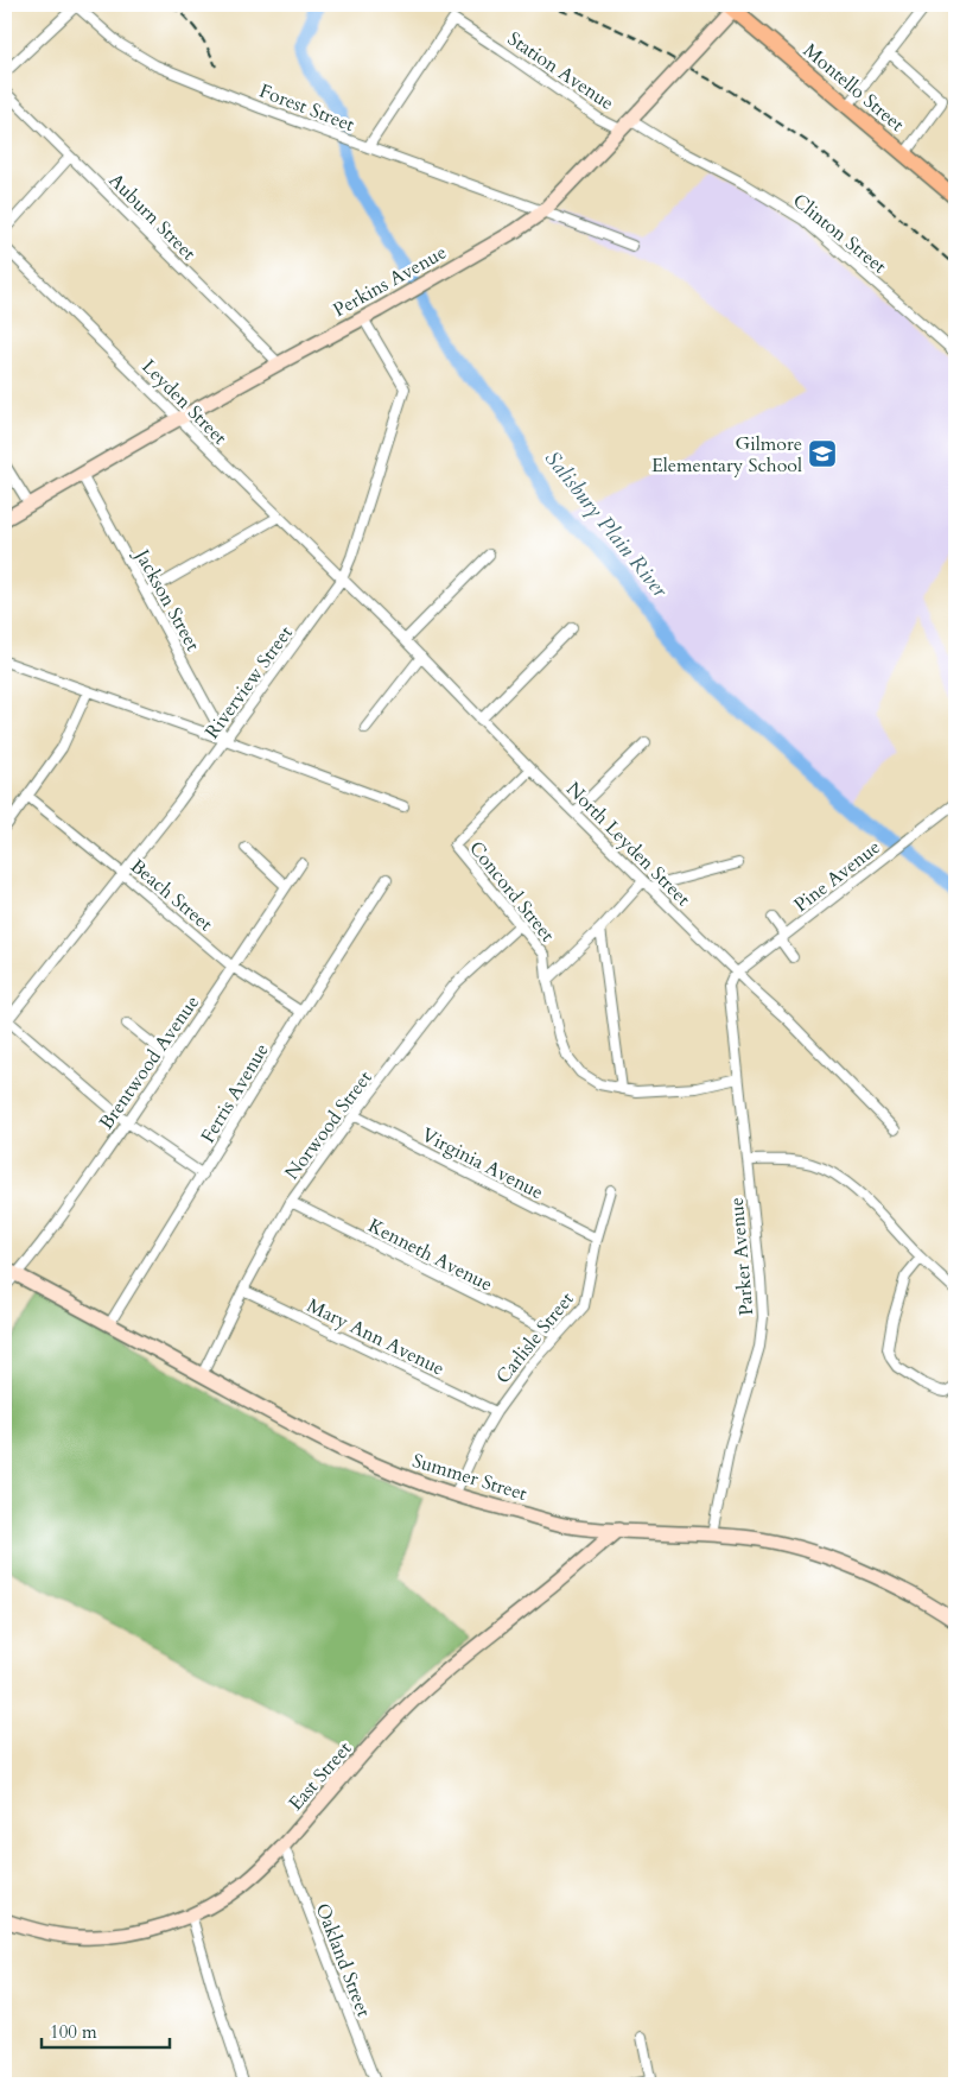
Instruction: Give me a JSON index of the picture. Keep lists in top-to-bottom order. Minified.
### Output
{"streets":{"main road":["Montello Street"],"street":["Station Avenue","Forest Street","Auburn Street","Clinton Street","Perkins Avenue","Leyden Street","Jackson Street","Riverview Street","North Leyden Street","Pine Avenue","Concord Street","Beach Street","Brentwood Avenue","Ferris Avenue","Norwood Street","Virginia Avenue","Kenneth Avenue","Parker Avenue","Mary Ann Avenue","Carlisle Street","Summer Street","East Street","Oakland Street"]},"crossings":[["Station Avenue","Forest Street"],["Station Avenue","Clinton Street"],["Station Avenue","Perkins Avenue"],["Montello Street","Perkins Avenue"],["Forest Street","Perkins Avenue"],["Auburn Street","Perkins Avenue"],["Clinton Street","Perkins Avenue"],["Perkins Avenue","Leyden Street"],["Perkins Avenue","Jackson Street"],["Perkins Avenue","Riverview Street"],["Leyden Street","Riverview Street"],["Leyden Street","North Leyden Street"],["Jackson Street","Riverview Street"],["Riverview Street","North Leyden Street"],["Riverview Street","Beach Street"],["North Leyden Street","Pine Avenue"],["North Leyden Street","Concord Street"],["North Leyden Street","Parker Avenue"],["Pine Avenue","Parker Avenue"],["Concord Street","Norwood Street"],["Concord Street","Parker Avenue"],["Beach Street","Brentwood Avenue"],["Beach Street","Ferris Avenue"],["Brentwood Avenue","Summer Street"],["Ferris Avenue","Summer Street"],["Norwood Street","Virginia Avenue"],["Norwood Street","Kenneth Avenue"],["Norwood Street","Mary Ann Avenue"],["Norwood Street","Summer Street"],["Virginia Avenue","Carlisle Street"],["Kenneth Avenue","Carlisle Street"],["Parker Avenue","Summer Street"],["Mary Ann Avenue","Carlisle Street"],["Carlisle Street","Summer Street"],["Summer Street","East Street"],["East Street","Oakland Street"]],"water":["Salisbury Plain River"],"places":{"school or university":["Gilmore Elementary School"]},"scale_bar":"100 m"}
